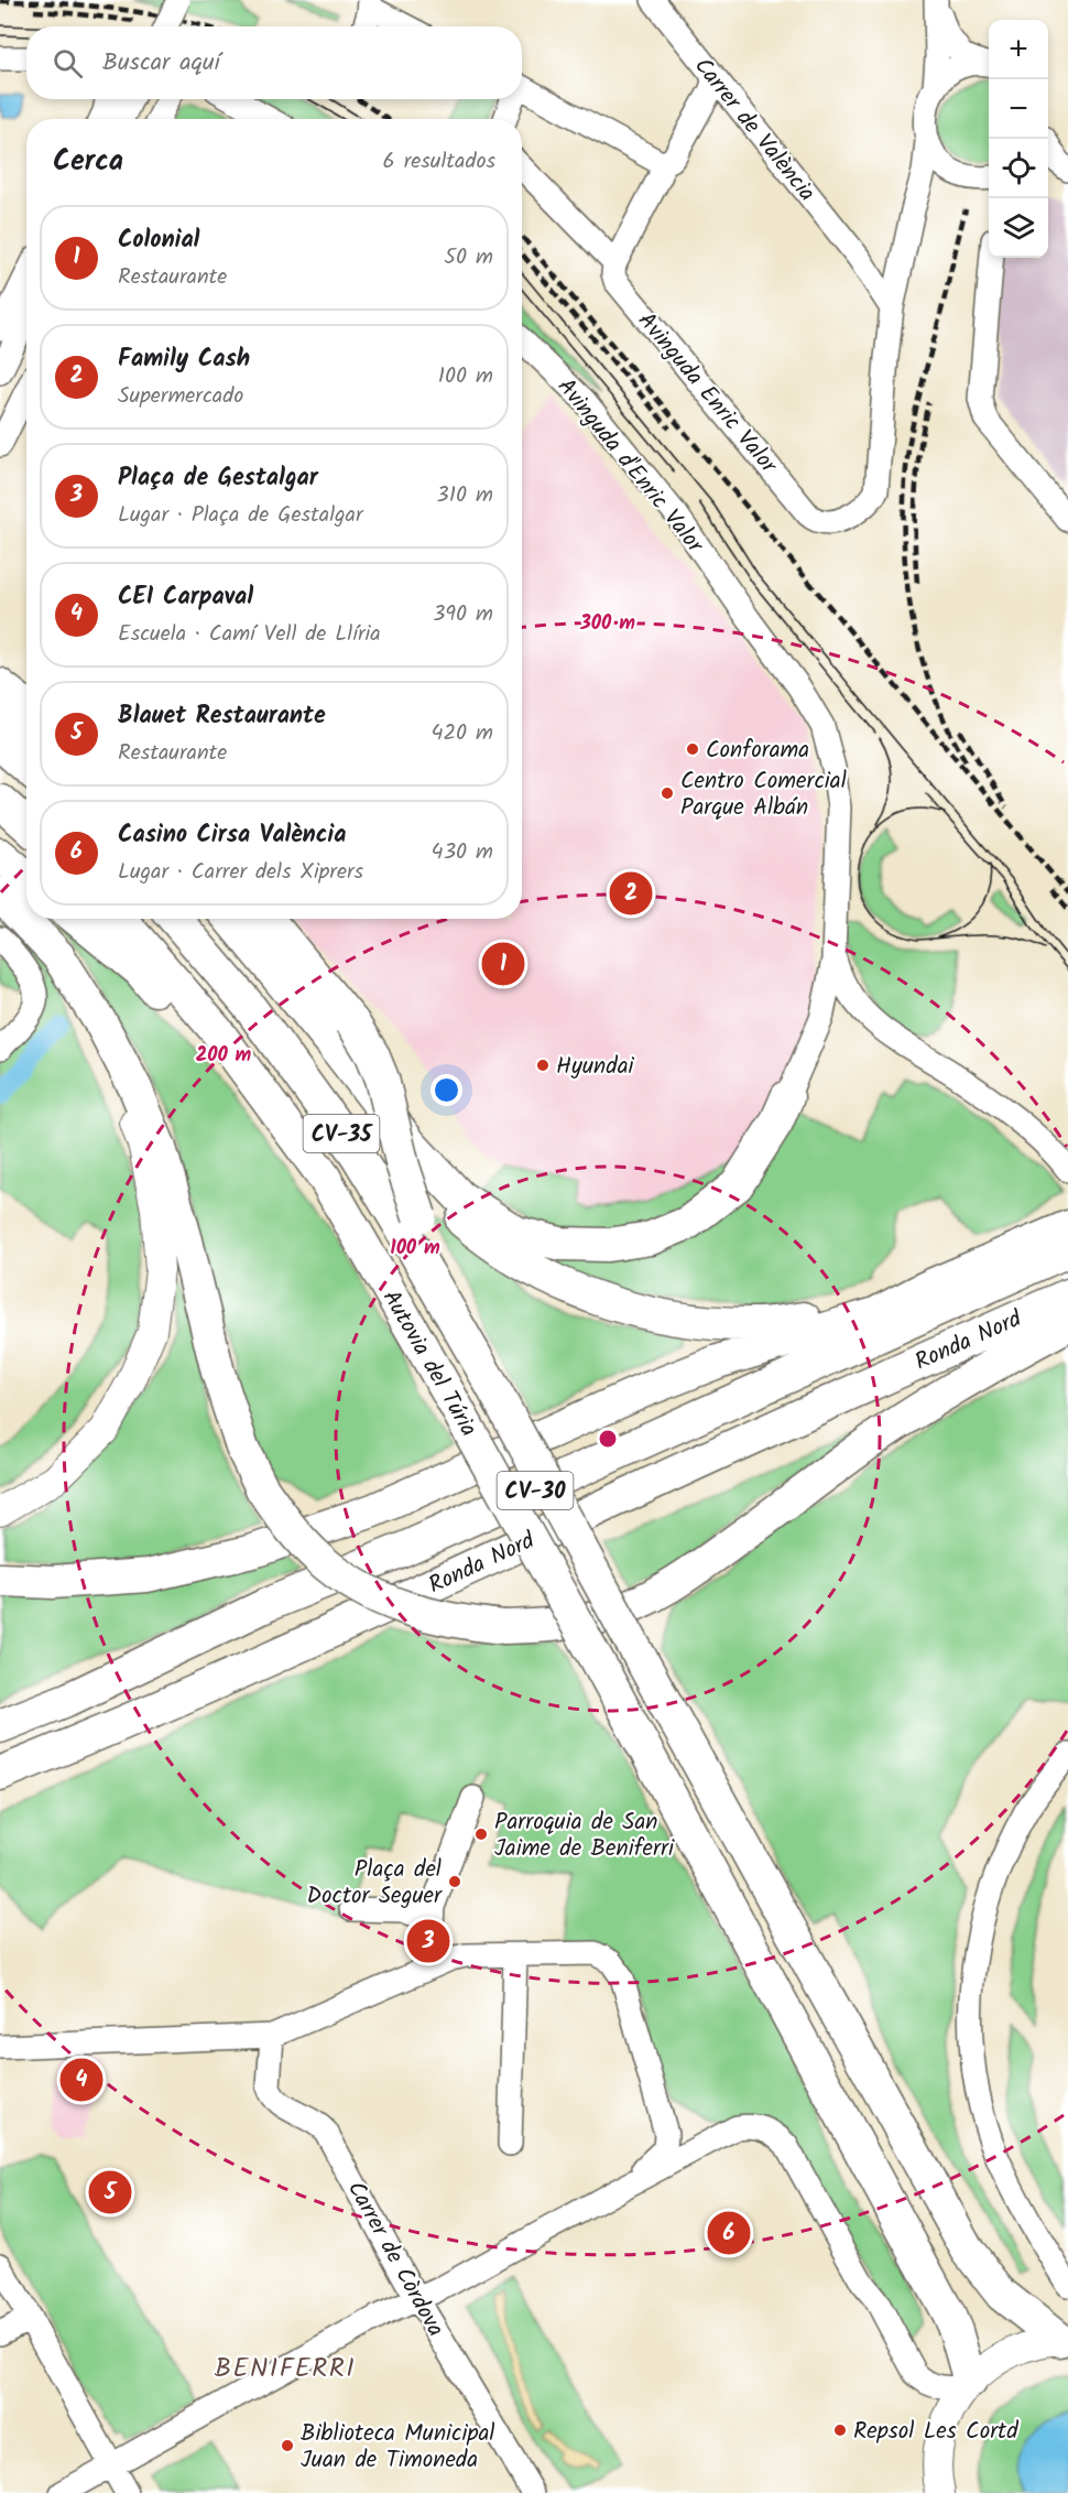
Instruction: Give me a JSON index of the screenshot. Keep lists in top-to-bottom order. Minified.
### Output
{"streets":{"highway":["CV-35","Ronda Nord","Autovia del Túria","CV-30"],"street":["Carrer de València","Avinguda Enric Valor","Avinguda d'Enric Valor","Carrer de Còrdova"]},"crossings":[["Carrer de València","Avinguda Enric Valor"]],"districts":["BENIFERRI"],"places":["Conforama","Centro Comercial Parque Albán","Hyundai","Parroquia de San Jaime de Beniferri","Plaça del Doctor Seguer","Repsol Les Cortd","Biblioteca Municipal Juan de Timoneda"],"page":{"map_buttons":["+","−"],"search":"Buscar aquí","heading":["Cerca","6 resultados"],"list":[{"mark":"1","name":"Colonial","note":"Restaurante","value":"50 m"},{"mark":"2","name":"Family Cash","note":"Supermercado","value":"100 m"},{"mark":"3","name":"Plaça de Gestalgar","note":"Lugar · Plaça de Gestalgar","value":"310 m"},{"mark":"4","name":"CEI Carpaval","note":"Escuela · Camí Vell de Llíria","value":"390 m"},{"mark":"5","name":"Blauet Restaurante","note":"Restaurante","value":"420 m"},{"mark":"6","name":"Casino Cirsa València","note":"Lugar · Carrer dels Xiprers","value":"430 m"}],"pins":["2","1","3","4","5","6"]},"rings":["300 m","200 m","100 m"]}
